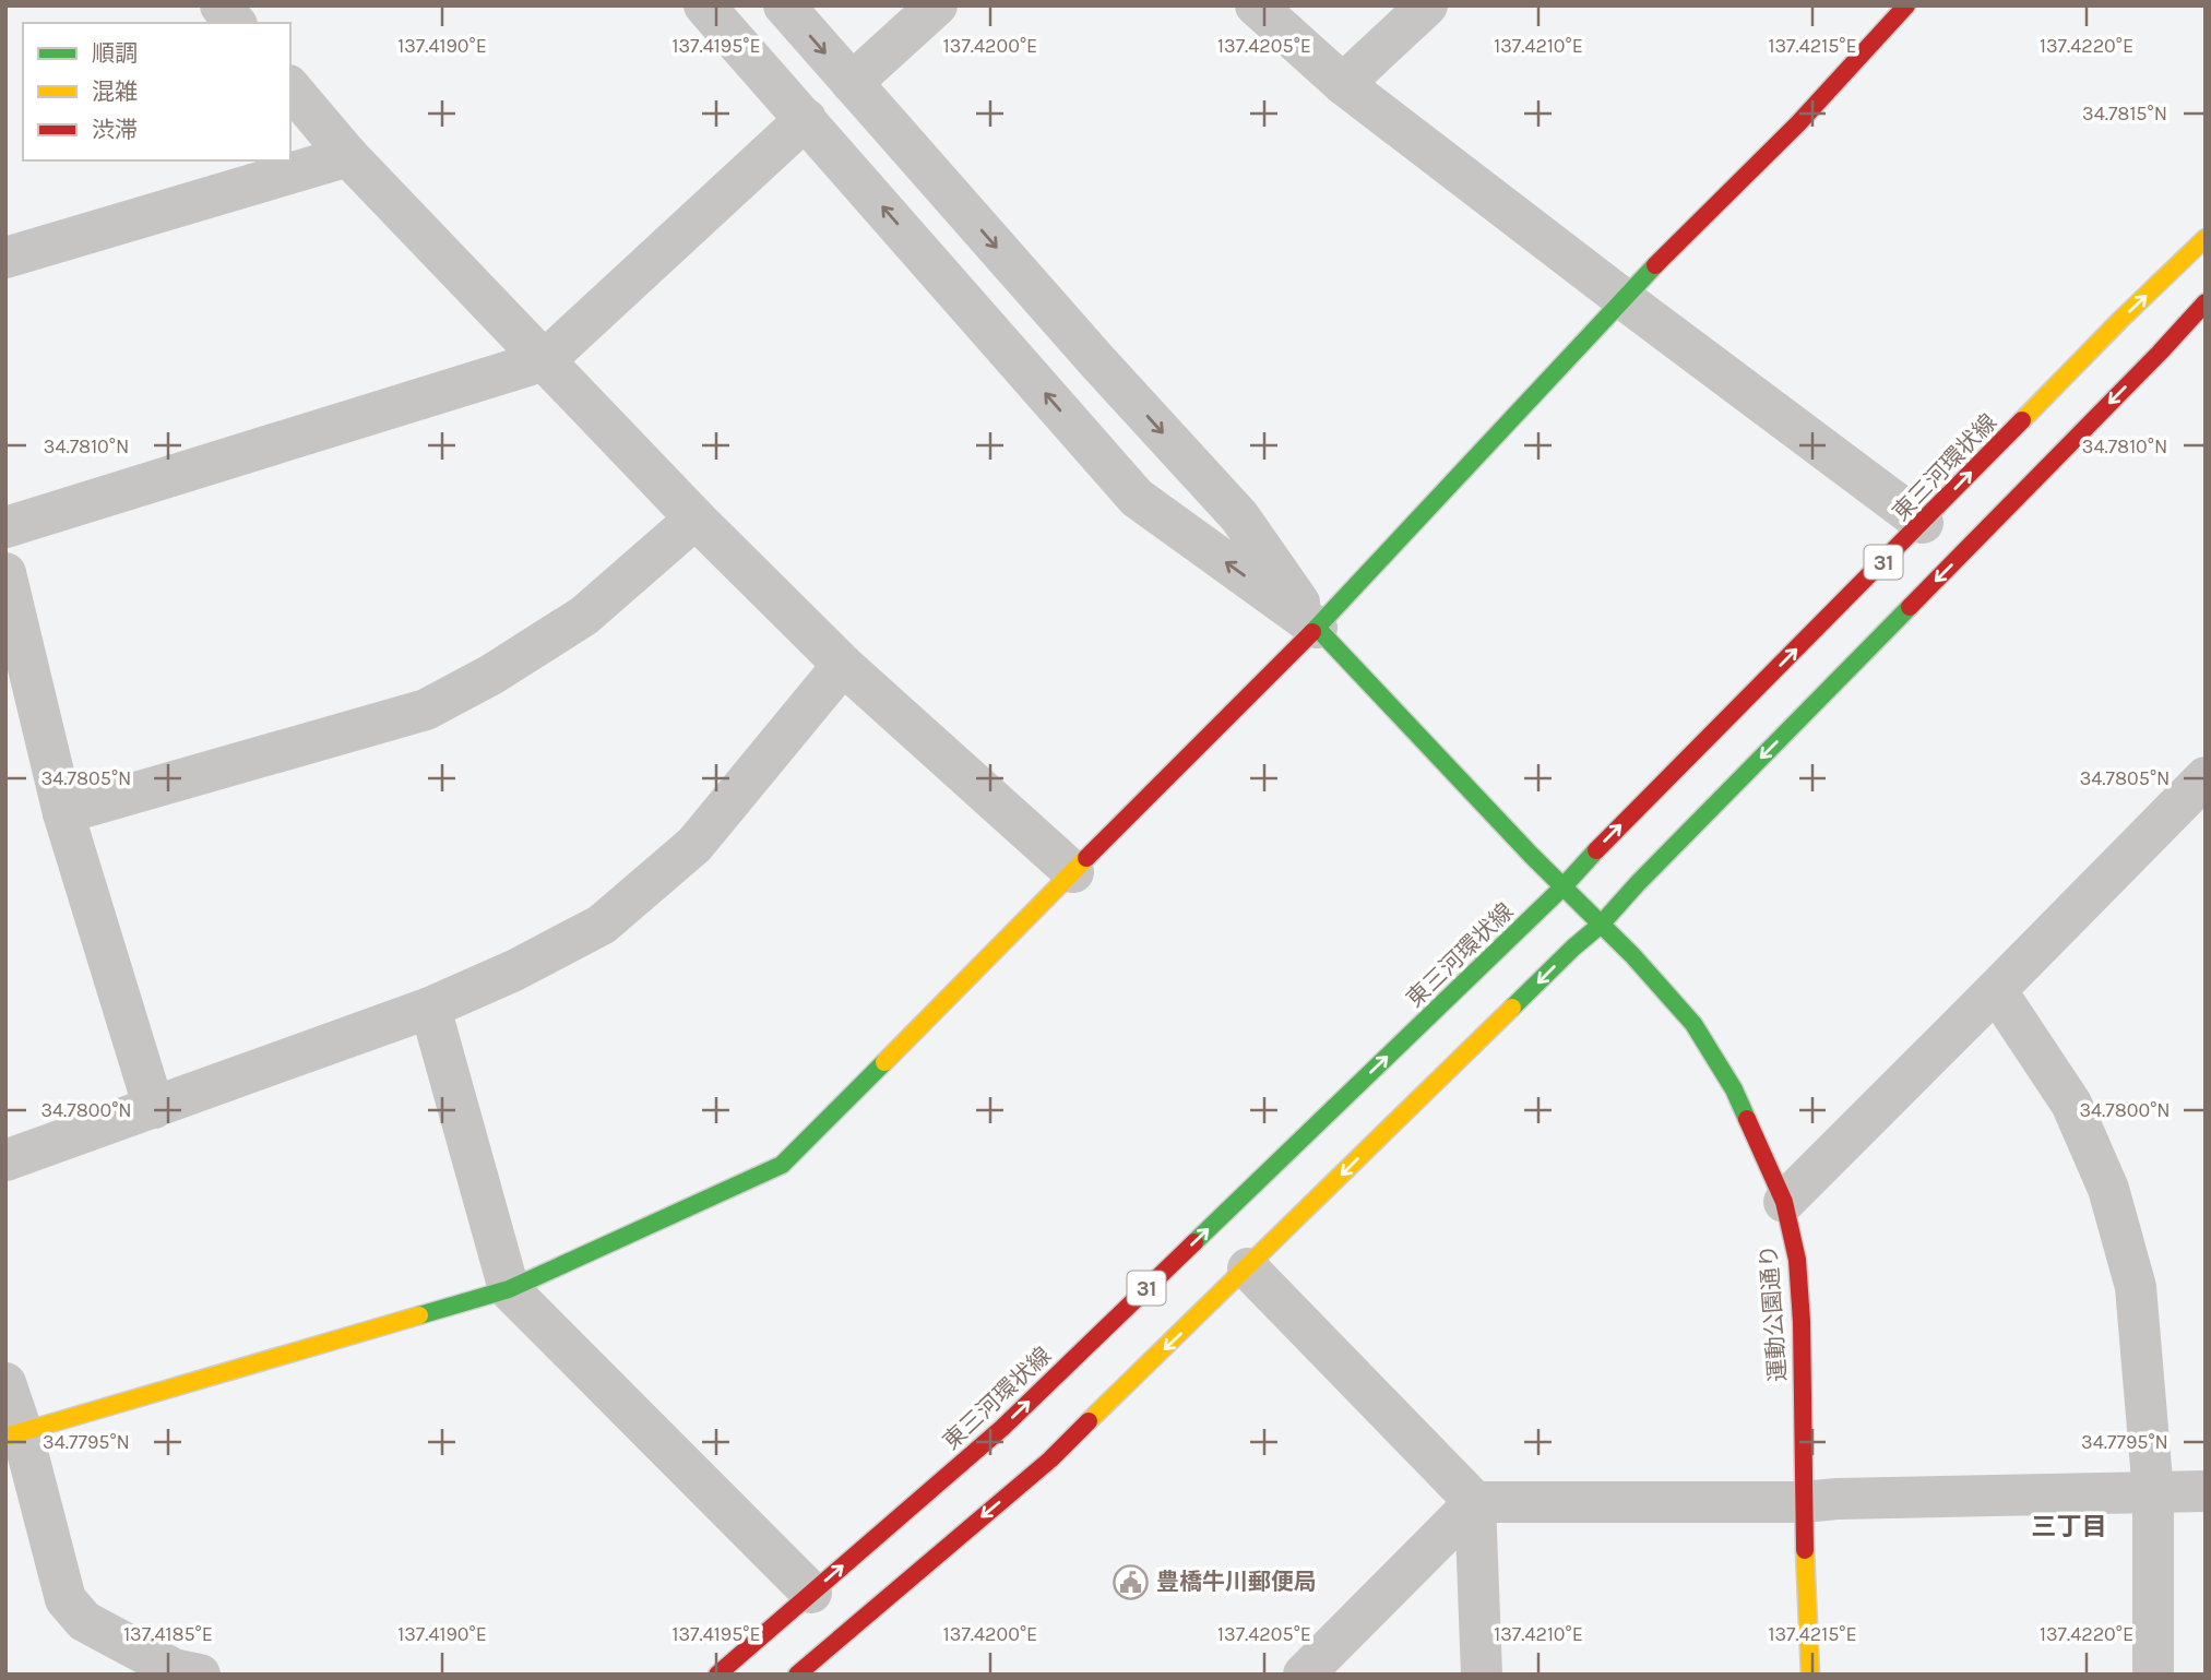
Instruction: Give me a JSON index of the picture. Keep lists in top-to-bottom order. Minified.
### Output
{"streets":{"main road":["東三河環状線","31","運動公園通り"]},"crossings":[["東三河環状線","運動公園通り"]],"districts":["三丁目"],"places":{"public building":["豊橋牛川郵便局"]},"legend":["順調","混雑","渋滞"],"coordinates":["137.4190°E","137.4195°E","137.4200°E","137.4205°E","137.4210°E","137.4215°E","137.4220°E","34.7815°N","34.7810°N","34.7805°N","34.7800°N","34.7795°N","137.4185°E"]}
